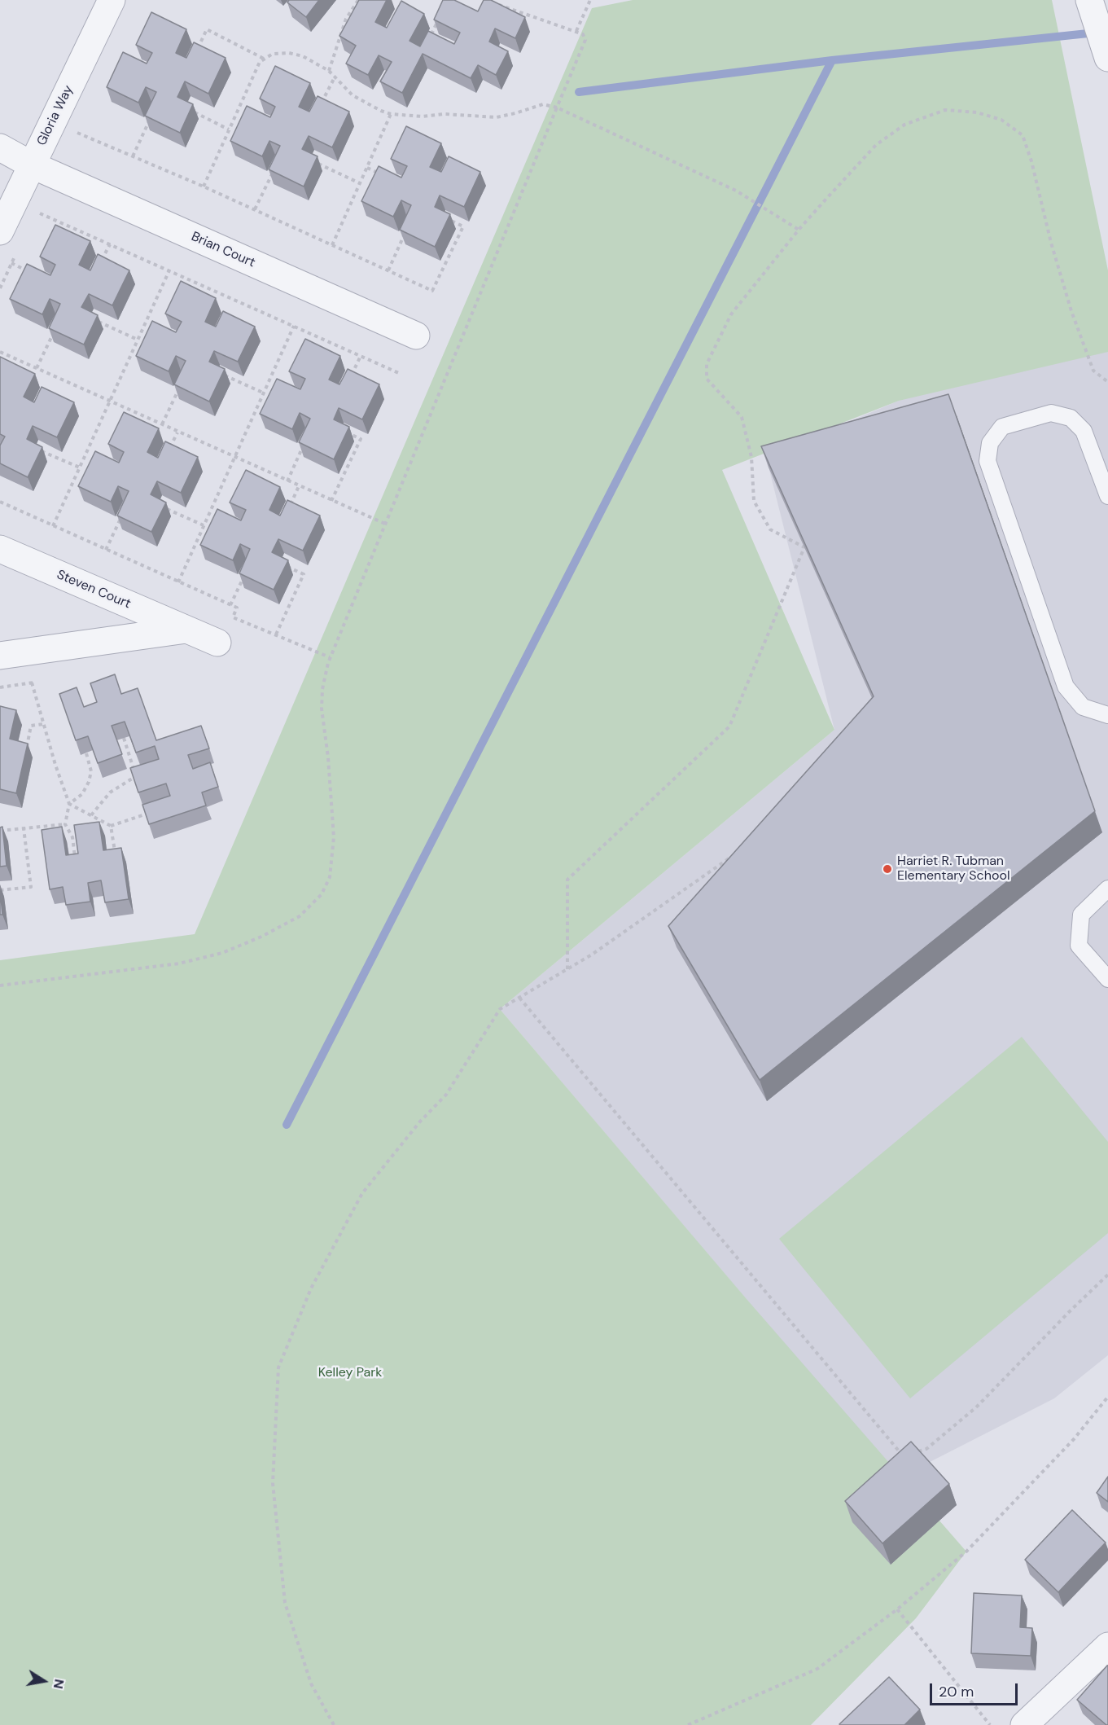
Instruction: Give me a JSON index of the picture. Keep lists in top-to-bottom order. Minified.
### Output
{"streets":{"street":["Gloria Way","Brian Court","Steven Court"]},"crossings":[["Gloria Way","Brian Court"]],"parks":["Kelley Park"],"places":["Harriet R. Tubman Elementary School"],"scale_bar":"20 m","north":"right"}
